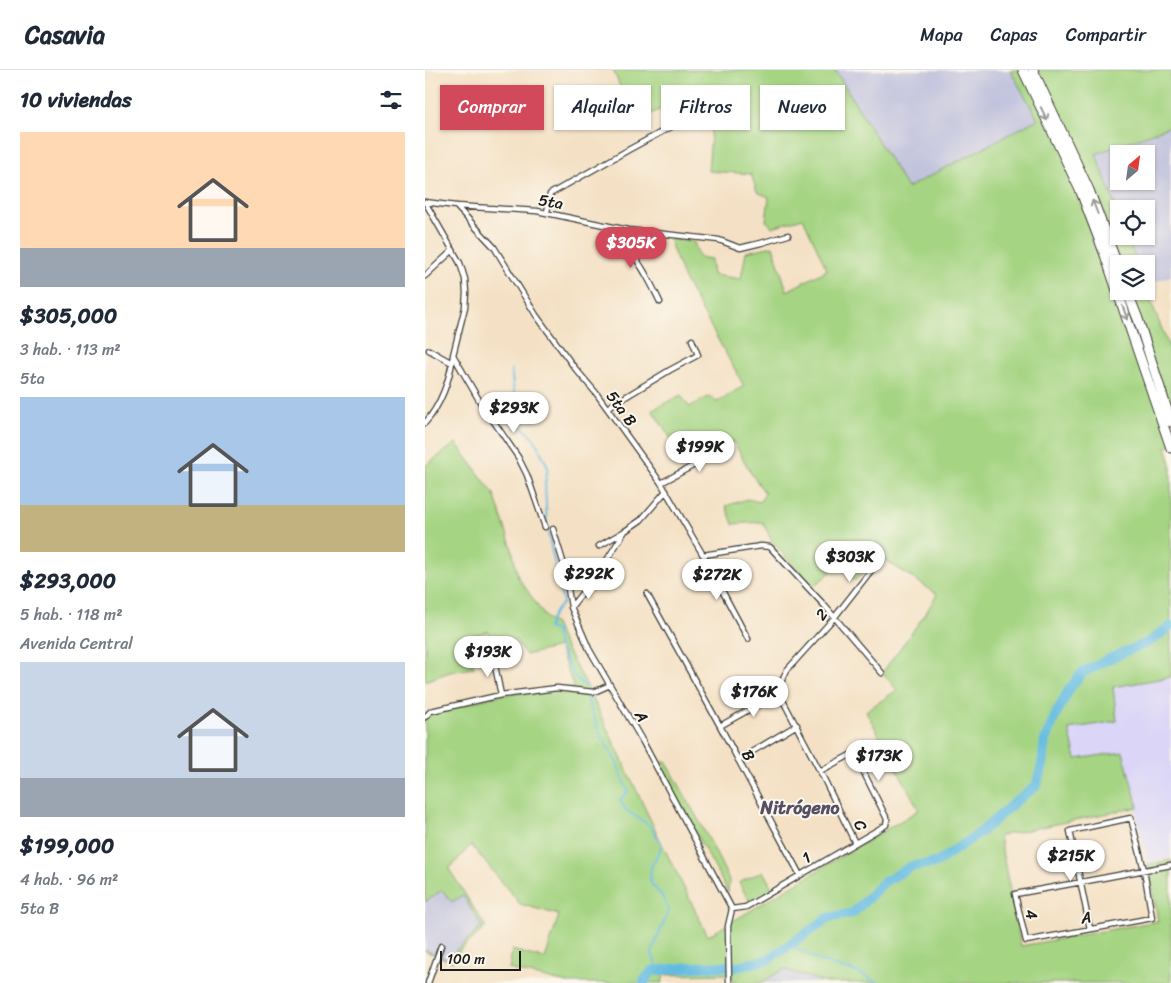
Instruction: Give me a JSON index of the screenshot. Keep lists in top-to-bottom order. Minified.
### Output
{"streets":{"street":["5ta","5ta B","2","A","B","C","1","4"]},"crossings":[["5ta","5ta B"],["2","C"],["A","1"],["A","4"],["B","1"],["C","1"]],"districts":["Nitrógeno"],"scale_bar":"100 m","north":"top right","page":{"header":"Casavia","nav":["Mapa","Capas","Compartir"],"heading":"10 viviendas","chip":["Comprar","Alquilar","Filtros","Nuevo"],"list":[{"name":"$305,000","note":"3 hab. · 113 m² · 5ta"},{"name":"$293,000","note":"5 hab. · 118 m² · Avenida Central"},{"name":"$199,000","note":"4 hab. · 96 m² · 5ta B"}],"price":["$305K","$293K","$199K","$303K","$292K","$272K","$193K","$176K","$173K","$215K"],"scale":"100 m"}}
